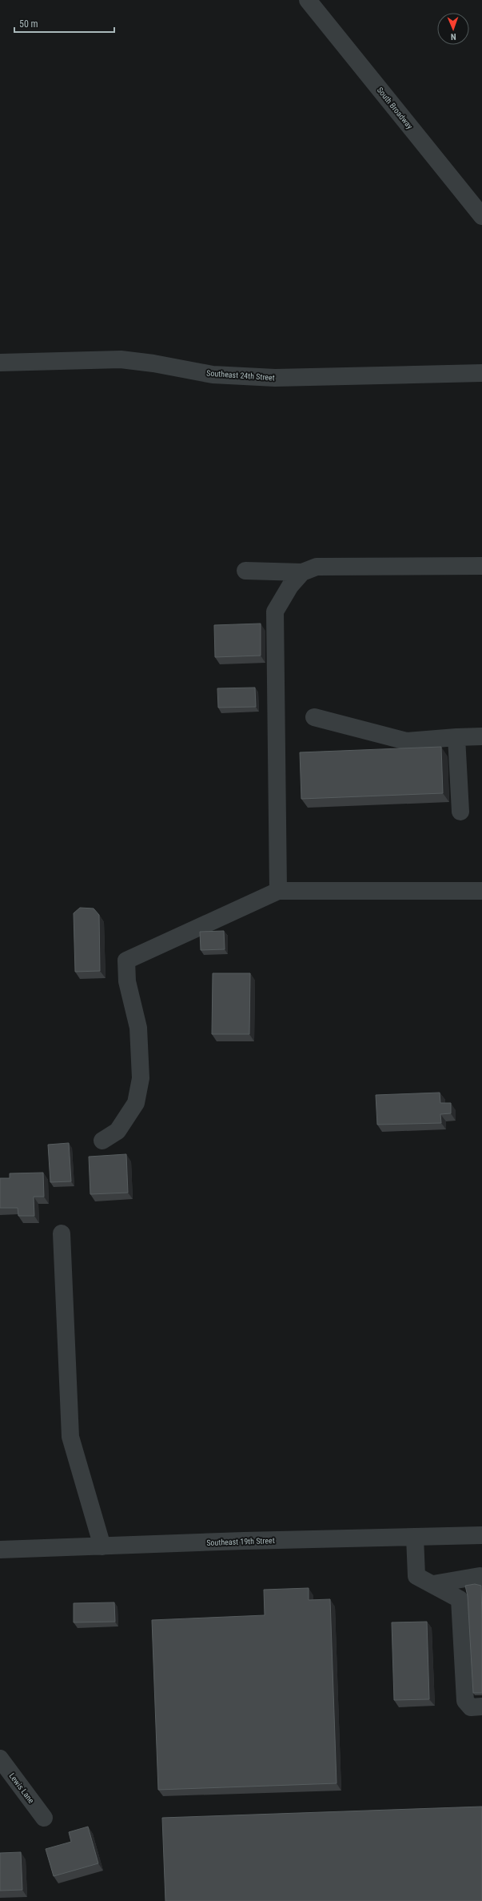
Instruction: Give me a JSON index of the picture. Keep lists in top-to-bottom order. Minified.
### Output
{"streets":{"street":["South Broadway","Southeast 24th Street","Southeast 19th Street","Lewis Lane"]},"scale_bar":"50 m","north":"bottom"}
